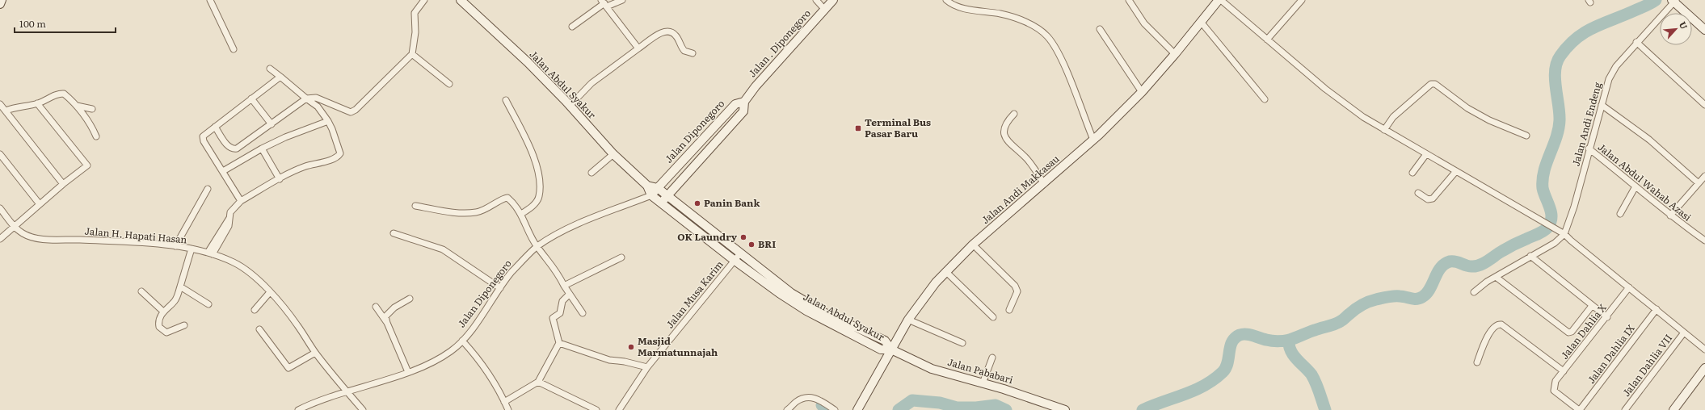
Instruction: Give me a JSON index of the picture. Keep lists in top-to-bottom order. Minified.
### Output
{"streets":{"street":["Jalan . Diponegoro","Jalan Abdul Syakur","Jalan Andi Endeng","Jalan Diponegoro","Jalan Abdul Wahab Azasi","Jalan Andi Makkasau","Jalan H. Hapati Hasan","Jalan Musa Karim","Jalan Dahlia X","Jalan Dahlia IX","Jalan Dahlia VII","Jalan Pababari"]},"crossings":[["Jalan . Diponegoro","Jalan Diponegoro"],["Jalan Abdul Syakur","Jalan Diponegoro"],["Jalan Abdul Syakur","Jalan Andi Makkasau"],["Jalan Abdul Syakur","Jalan Musa Karim"],["Jalan Abdul Syakur","Jalan Pababari"],["Jalan Andi Endeng","Jalan Abdul Wahab Azasi"],["Jalan Diponegoro","Jalan H. Hapati Hasan"],["Jalan Andi Makkasau","Jalan Pababari"],["Jalan Dahlia X","Jalan Dahlia IX"]],"places":{"transit":["Terminal Bus Pasar Baru"],"other":["Panin Bank","OK Laundry","BRI","Masjid Marmatunnajah"]},"scale_bar":"100 m","north":"top right"}
